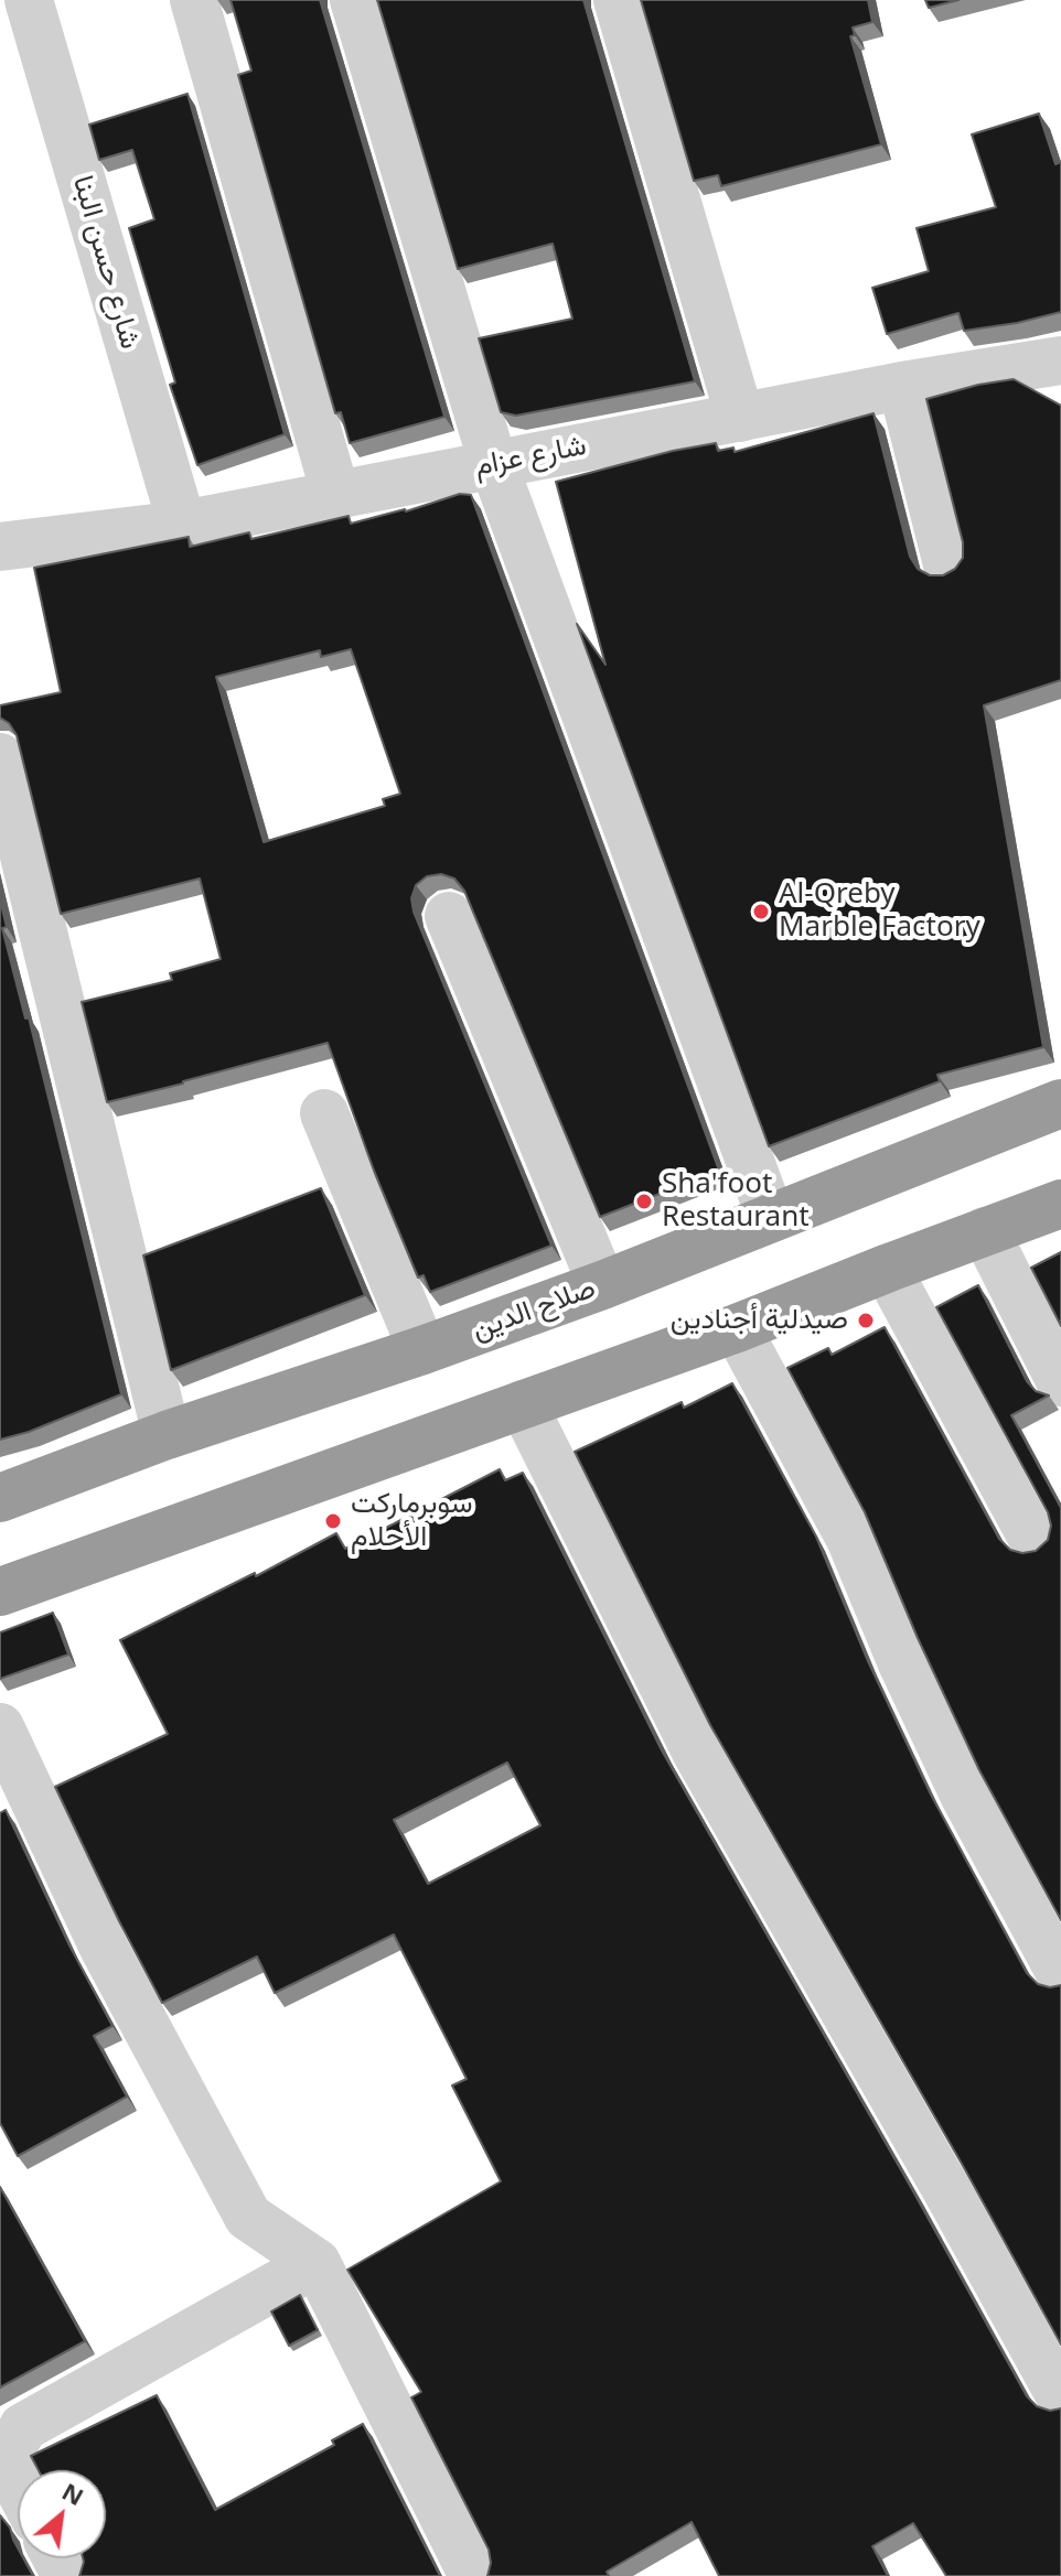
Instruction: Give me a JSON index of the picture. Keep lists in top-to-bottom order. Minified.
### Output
{"streets":{"highway":["صلاح الدين"],"street":["شارع حسن البنا","شارع عزام"]},"crossings":[["شارع حسن البنا","شارع عزام"]],"places":["Al-Qreby Marble Factory","Sha'foot Restaurant","صيدلية أجنادين","سوبرماركت الأحلام"],"north":"top right"}
